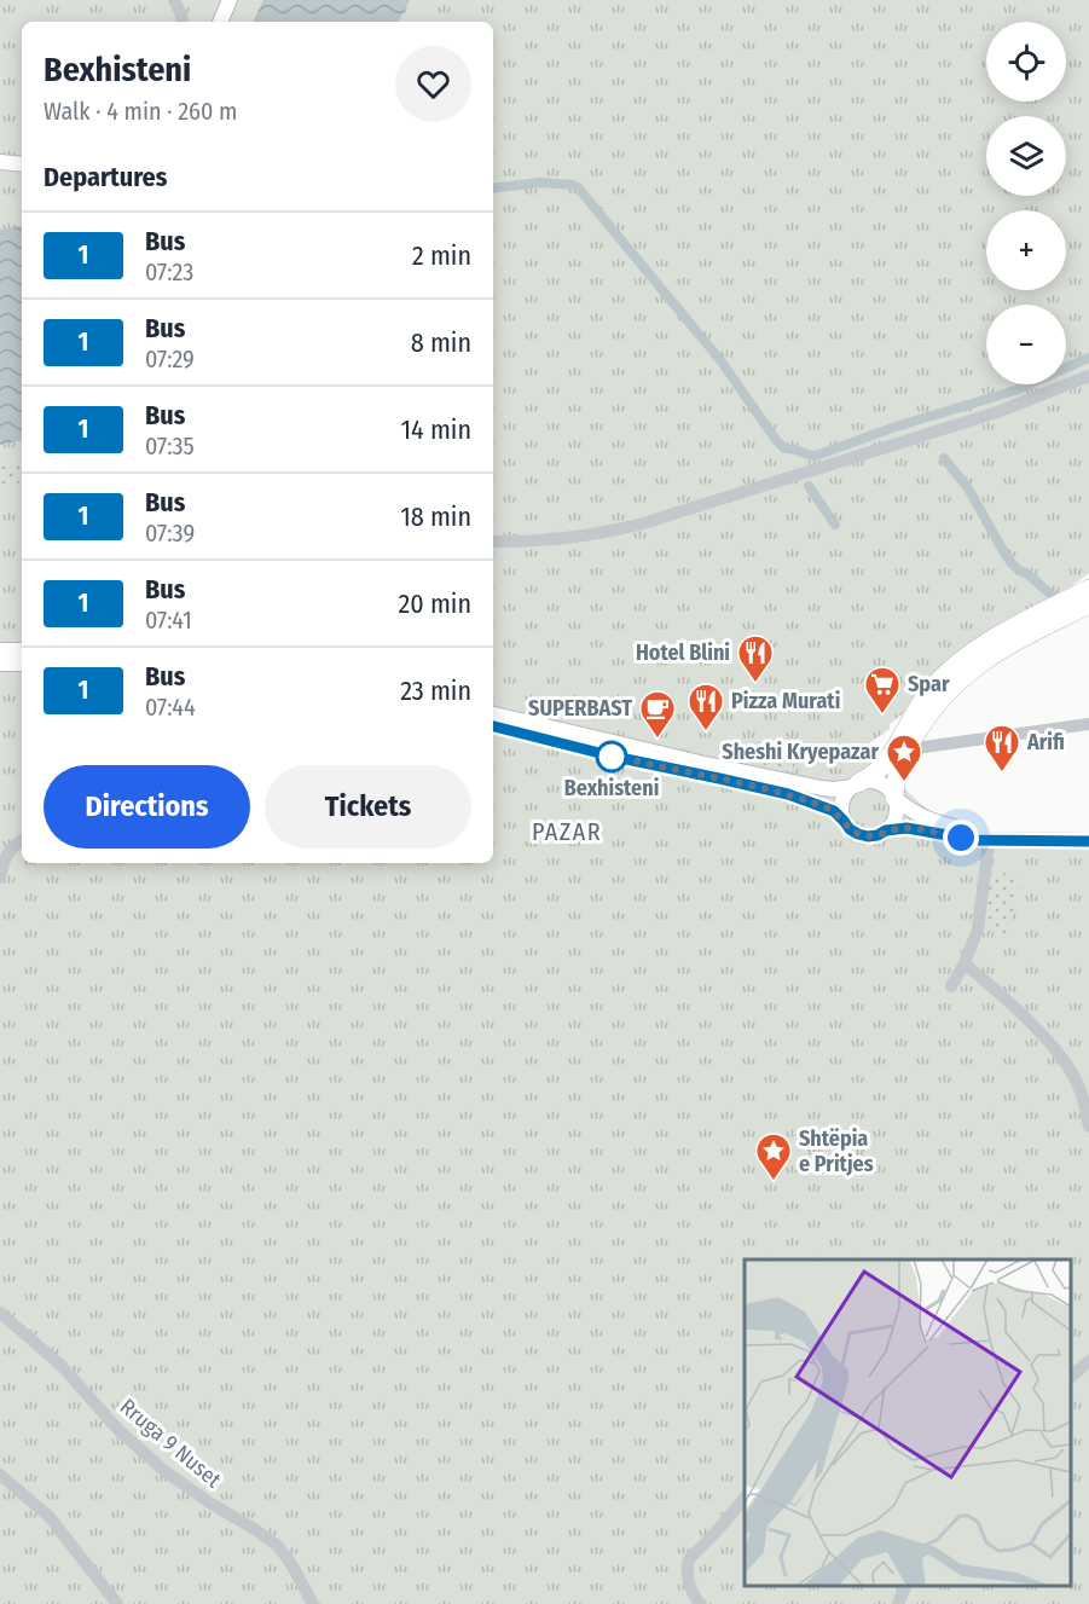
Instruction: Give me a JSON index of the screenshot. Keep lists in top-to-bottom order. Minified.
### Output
{"streets":{"street":["Rruga 9 Nuset"]},"districts":["PAZAR"],"places":{"restaurant":["Hotel Blini","Pizza Murati","Arifi"],"supermarket":["Spar"],"cafe":["SUPERBAST"],"other":["Bexhisteni"],"place":["Sheshi Kryepazar","Shtëpia e Pritjes"]},"lines":["bus line 1"],"page":{"map_buttons":["+","−"],"heading":[["Bexhisteni","Walk · 4 min · 260 m"],"Departures"],"list":[{"mark":"1","name":"Bus","note":"07:23","value":"2 min"},{"mark":"1","name":"Bus","note":"07:29","value":"8 min"},{"mark":"1","name":"Bus","note":"07:35","value":"14 min"},{"mark":"1","name":"Bus","note":"07:39","value":"18 min"},{"mark":"1","name":"Bus","note":"07:41","value":"20 min"},{"mark":"1","name":"Bus","note":"07:44","value":"23 min"}],"buttons":["Directions","Tickets"]}}
